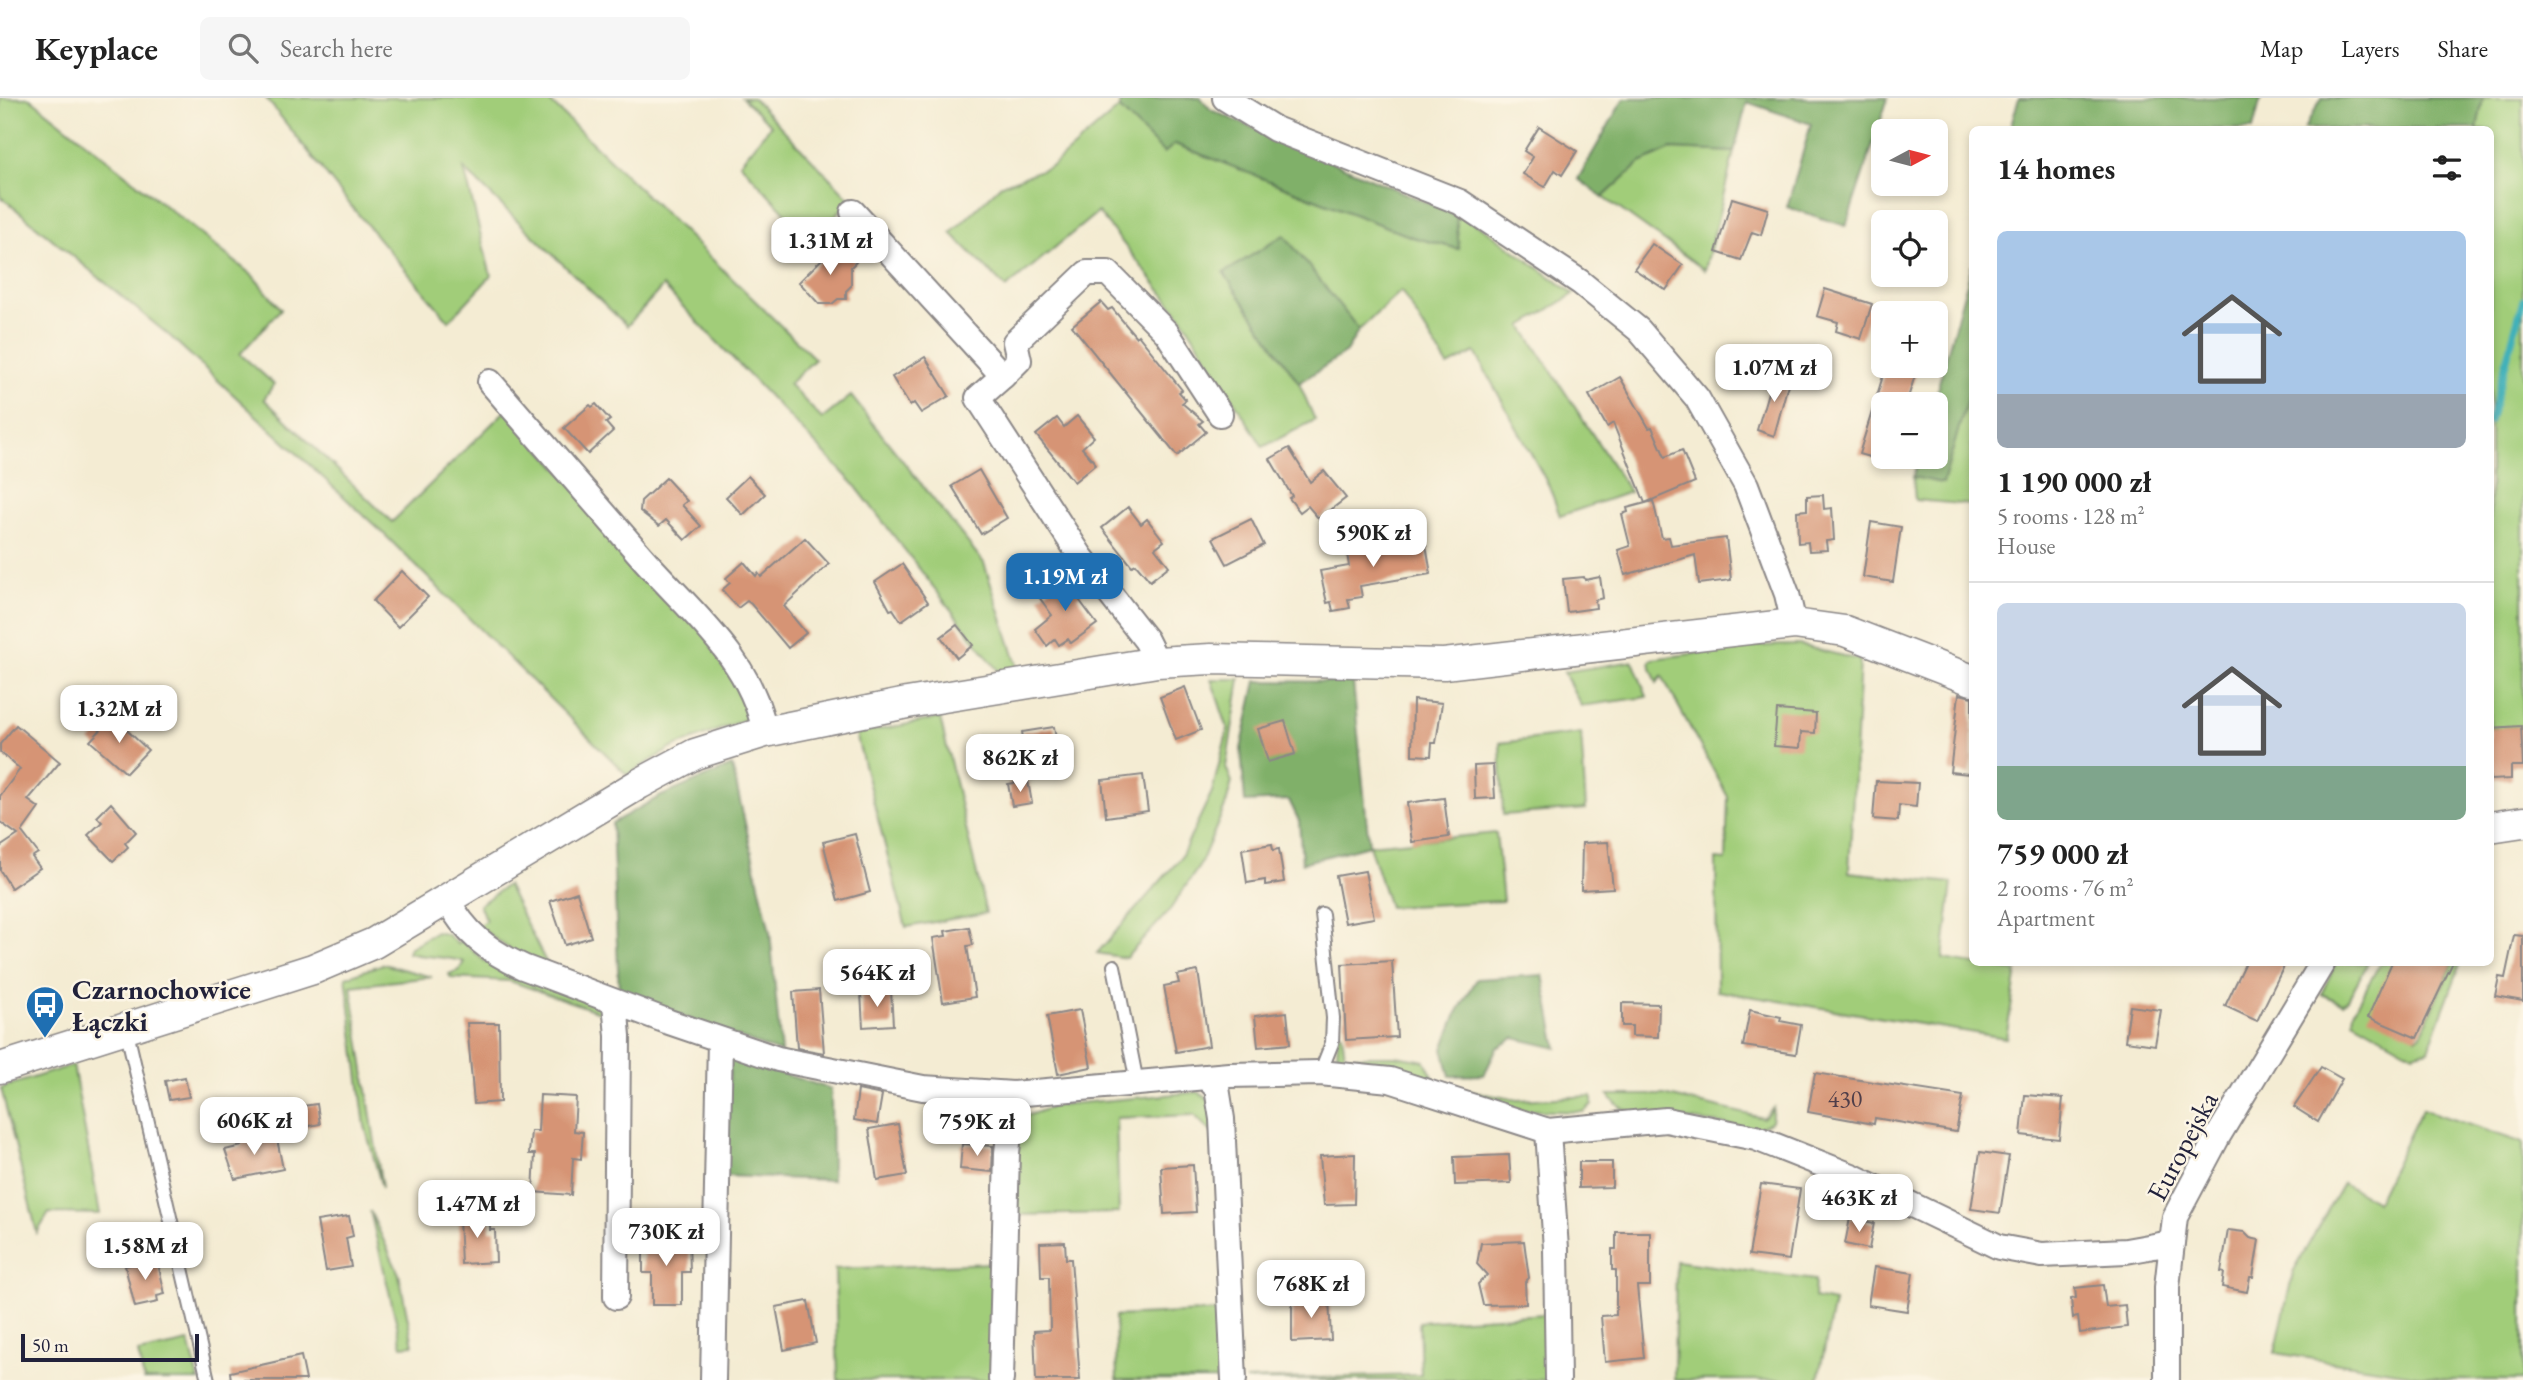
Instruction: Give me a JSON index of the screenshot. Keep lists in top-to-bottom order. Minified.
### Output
{"streets":{"street":["Europejska"]},"places":{"bus stop":["Czarnochowice Łączki"]},"house_numbers":["430"],"scale_bar":"50 m","north":"right","page":{"header":"Keyplace","search":"Search here","nav":["Map","Layers","Share"],"map_buttons":["+","−"],"heading":"14 homes","list":[{"name":"1 190 000 zł","note":"5 rooms · 128 m² · House"},{"name":"759 000 zł","note":"2 rooms · 76 m² · Apartment"}],"price":["1.31M zł","1.07M zł","590K zł","1.19M zł","1.32M zł","862K zł","564K zł","606K zł","759K zł","463K zł","1.47M zł","730K zł","1.58M zł","768K zł"],"scale":"50 m"}}
